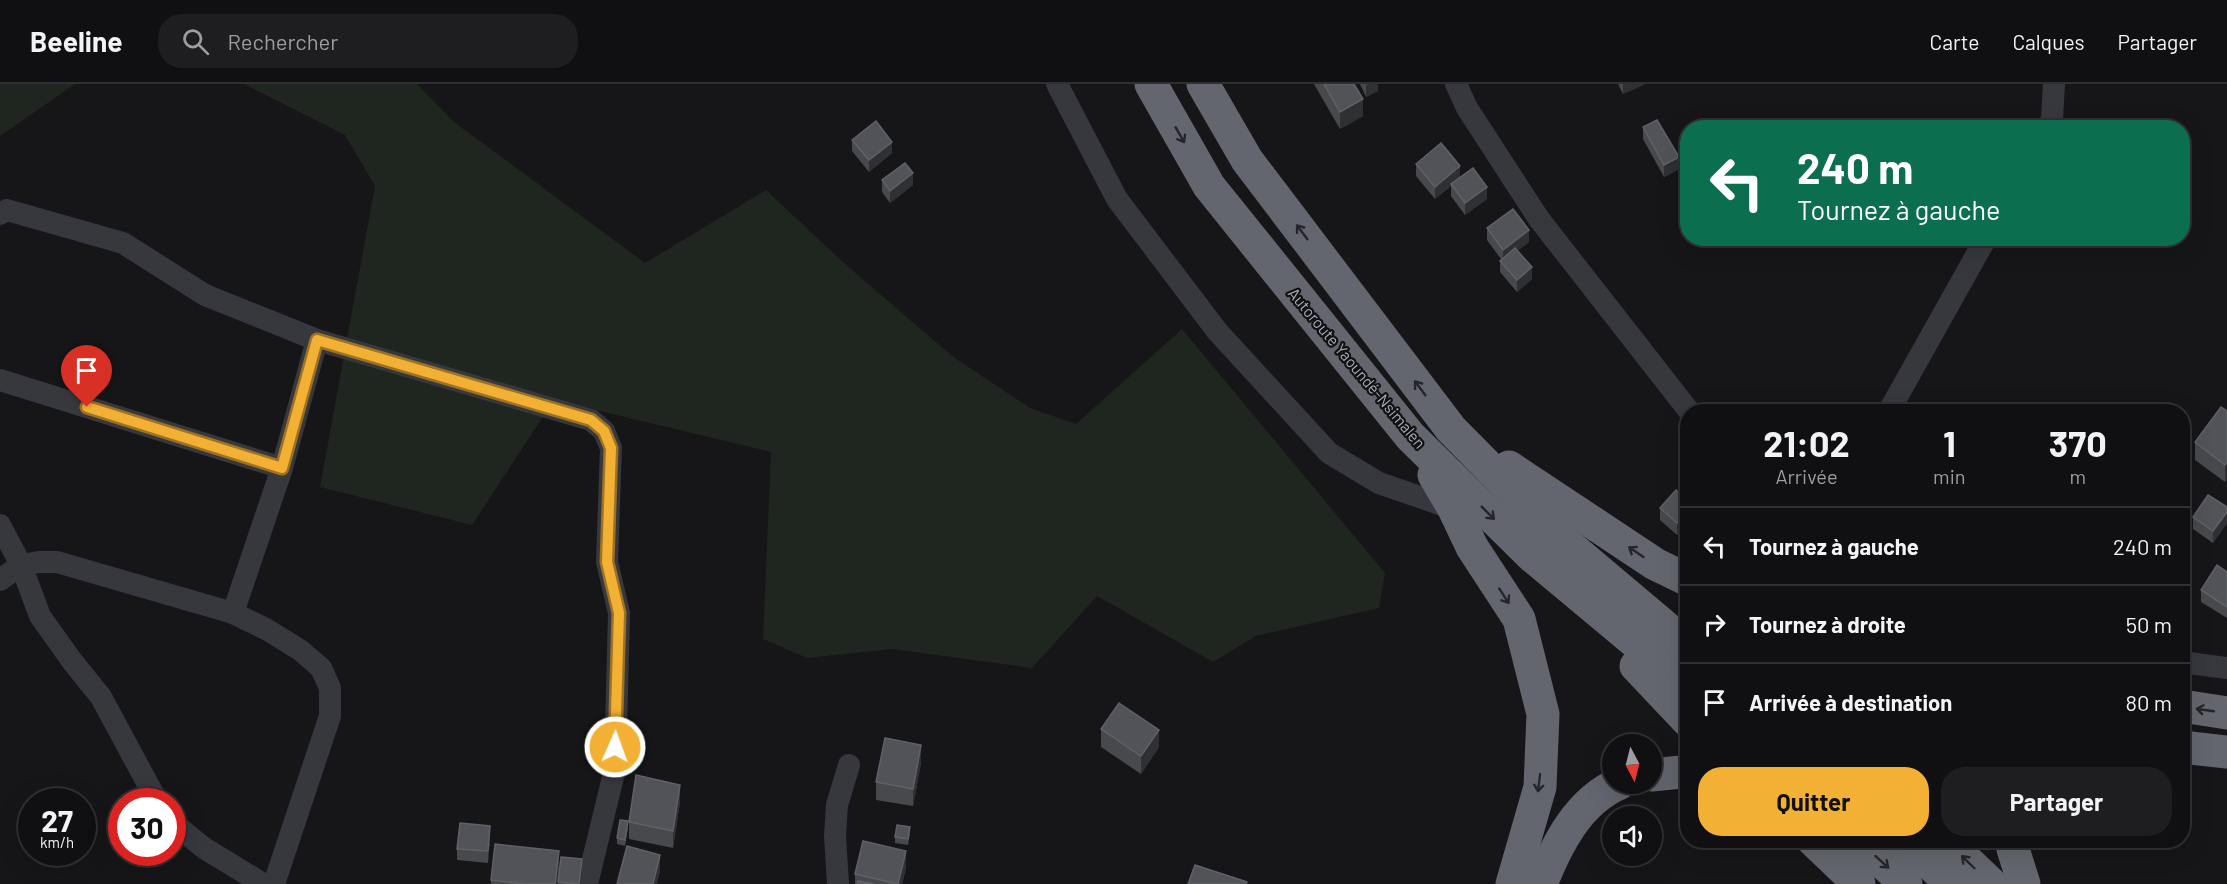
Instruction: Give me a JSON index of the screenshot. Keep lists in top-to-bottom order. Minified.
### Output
{"streets":{"highway":["Autoroute Yaoundé-Nsimalen"]},"north":"bottom","page":{"header":"Beeline","search":"Rechercher","nav":["Carte","Calques","Partager"],"turn":["240 m","Tournez à gauche"],"eta":["21:02","Arrivée","1","min","370","m"],"list":[{"name":"Tournez à gauche","value":"240 m"},{"name":"Tournez à droite","value":"50 m"},{"name":"Arrivée à destination","value":"80 m"}],"buttons":["Quitter","Partager"],"speed":"27 km/h","limit":"30"}}
